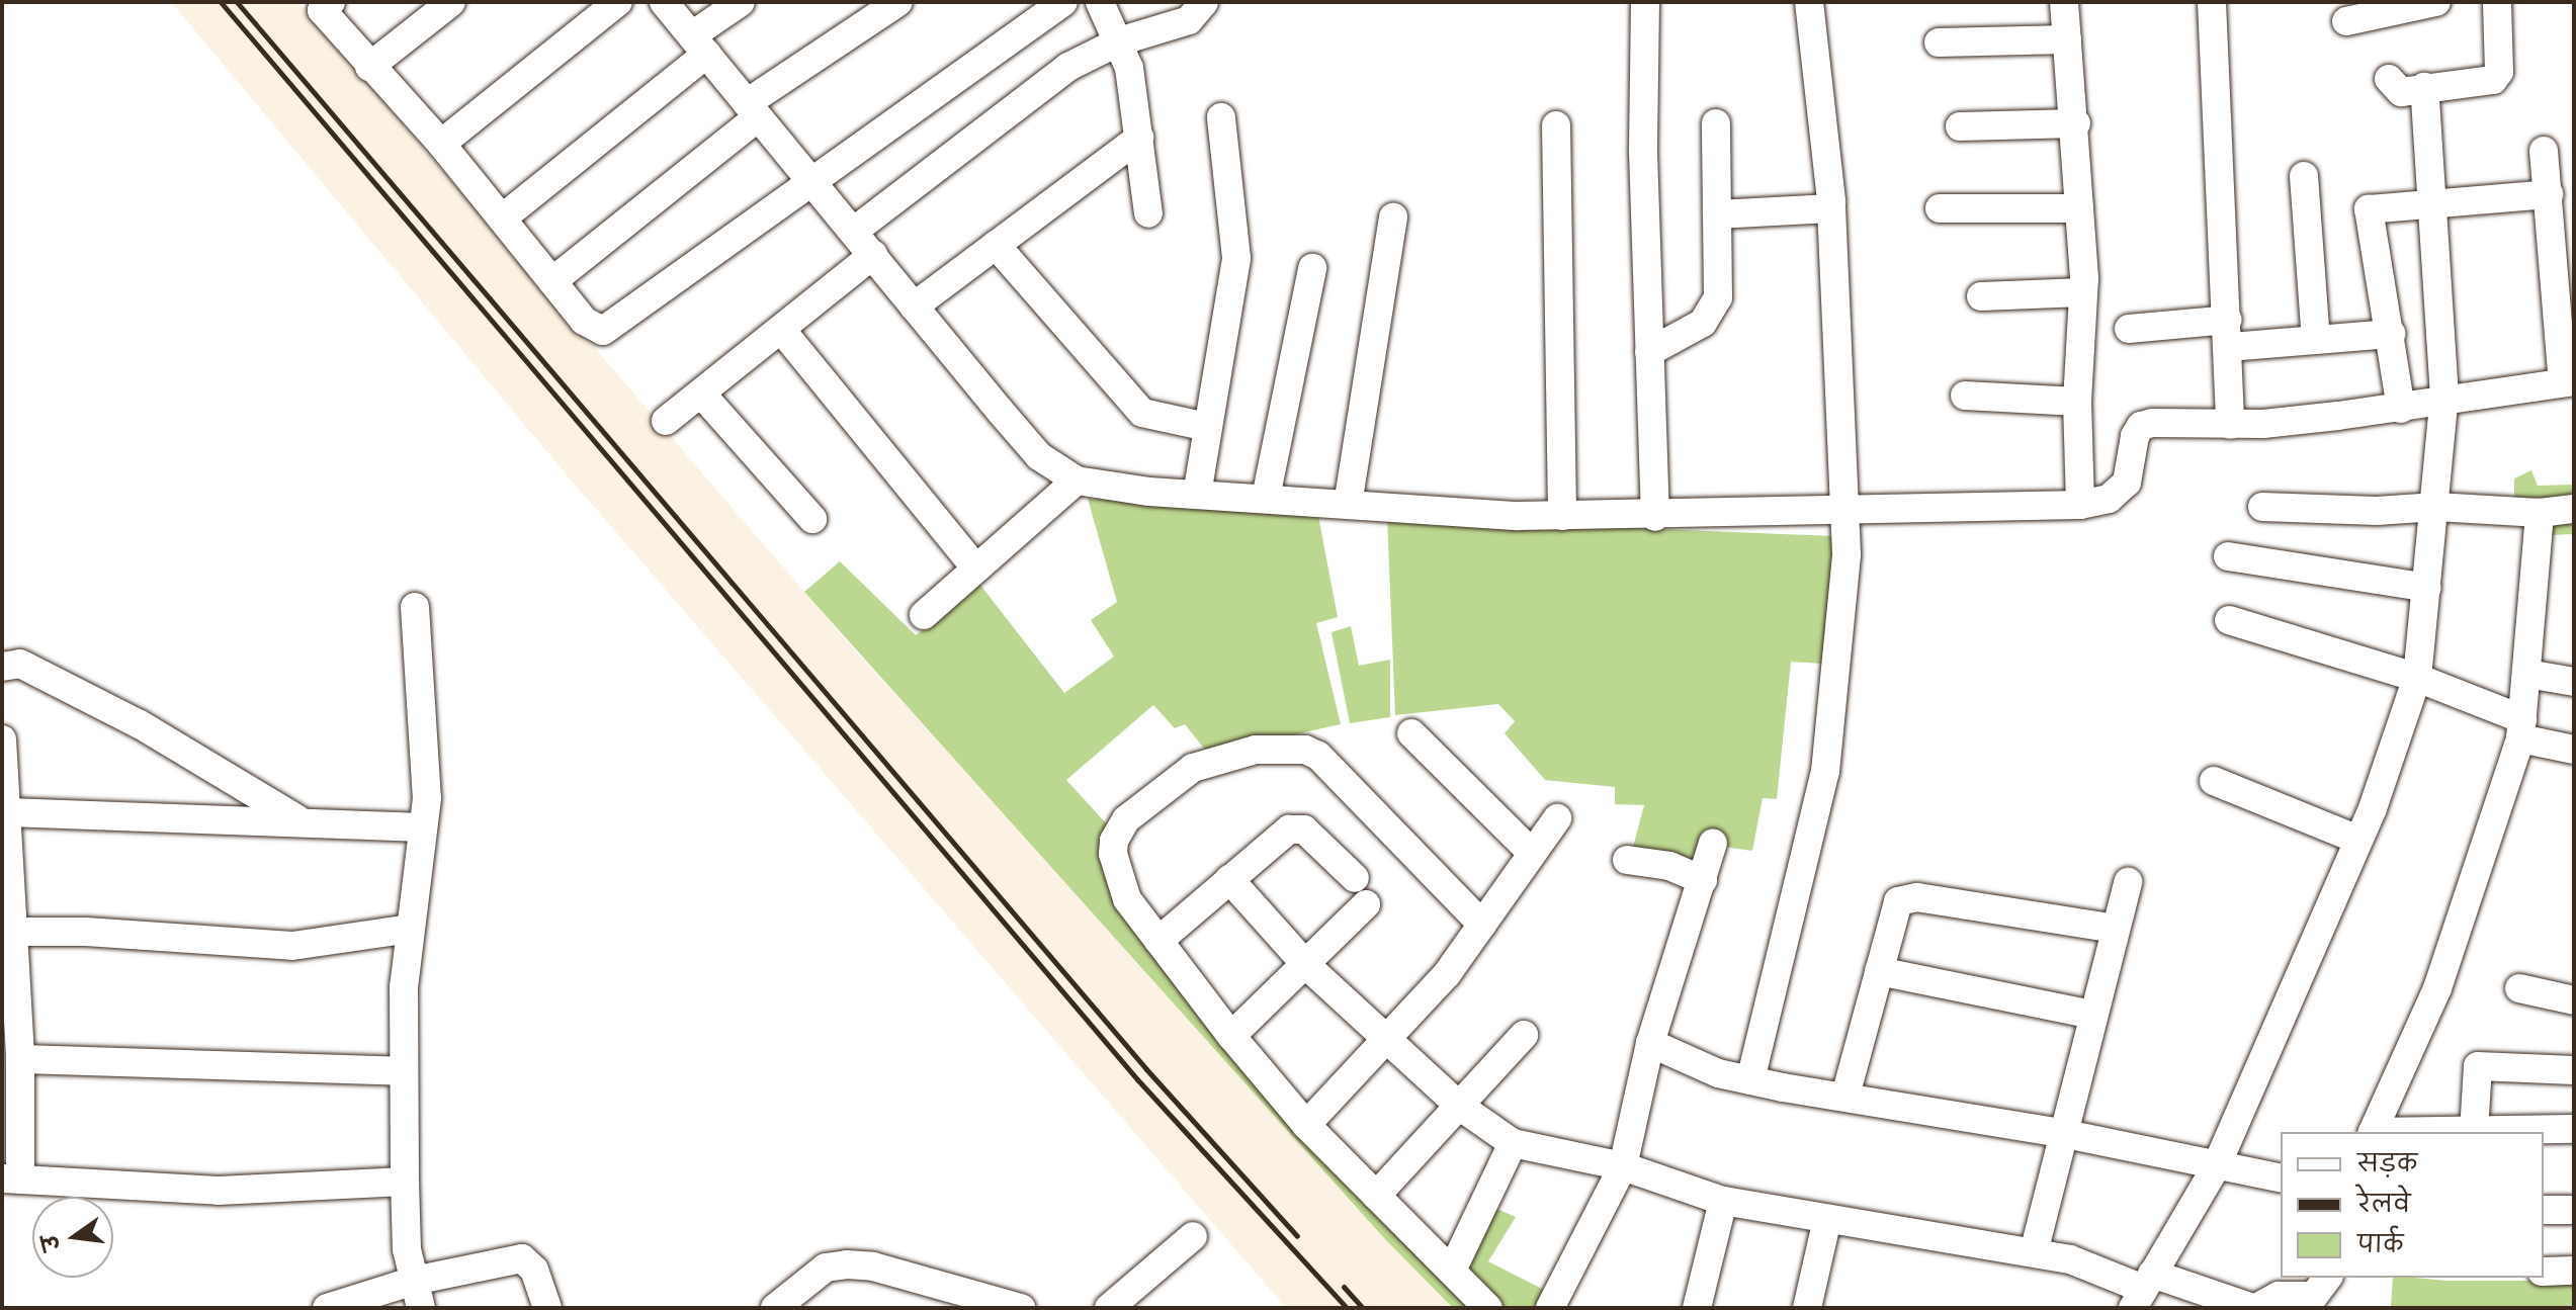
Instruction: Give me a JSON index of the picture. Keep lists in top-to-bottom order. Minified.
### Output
{"legend":["सड़क","रेलवे","पार्क"],"north":"left"}
